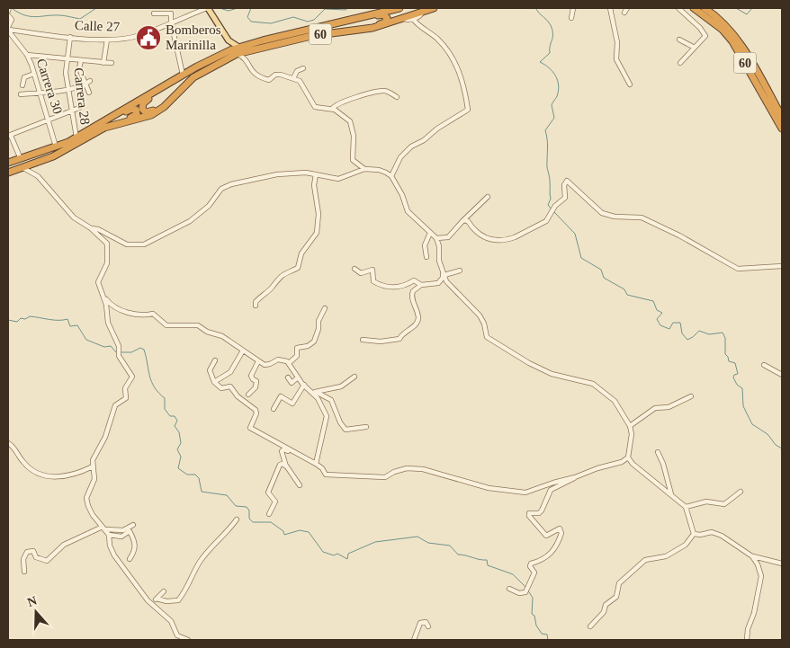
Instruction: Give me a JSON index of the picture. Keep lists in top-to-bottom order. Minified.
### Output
{"streets":{"highway":["60"],"street":["Calle 27","Carrera 30","Carrera 28"]},"crossings":[["Calle 27","Carrera 30"],["Calle 27","Carrera 28"],["60","Carrera 30"],["60","Carrera 28"]],"places":{"public building":["Bomberos Marinilla"]},"north":"top"}
